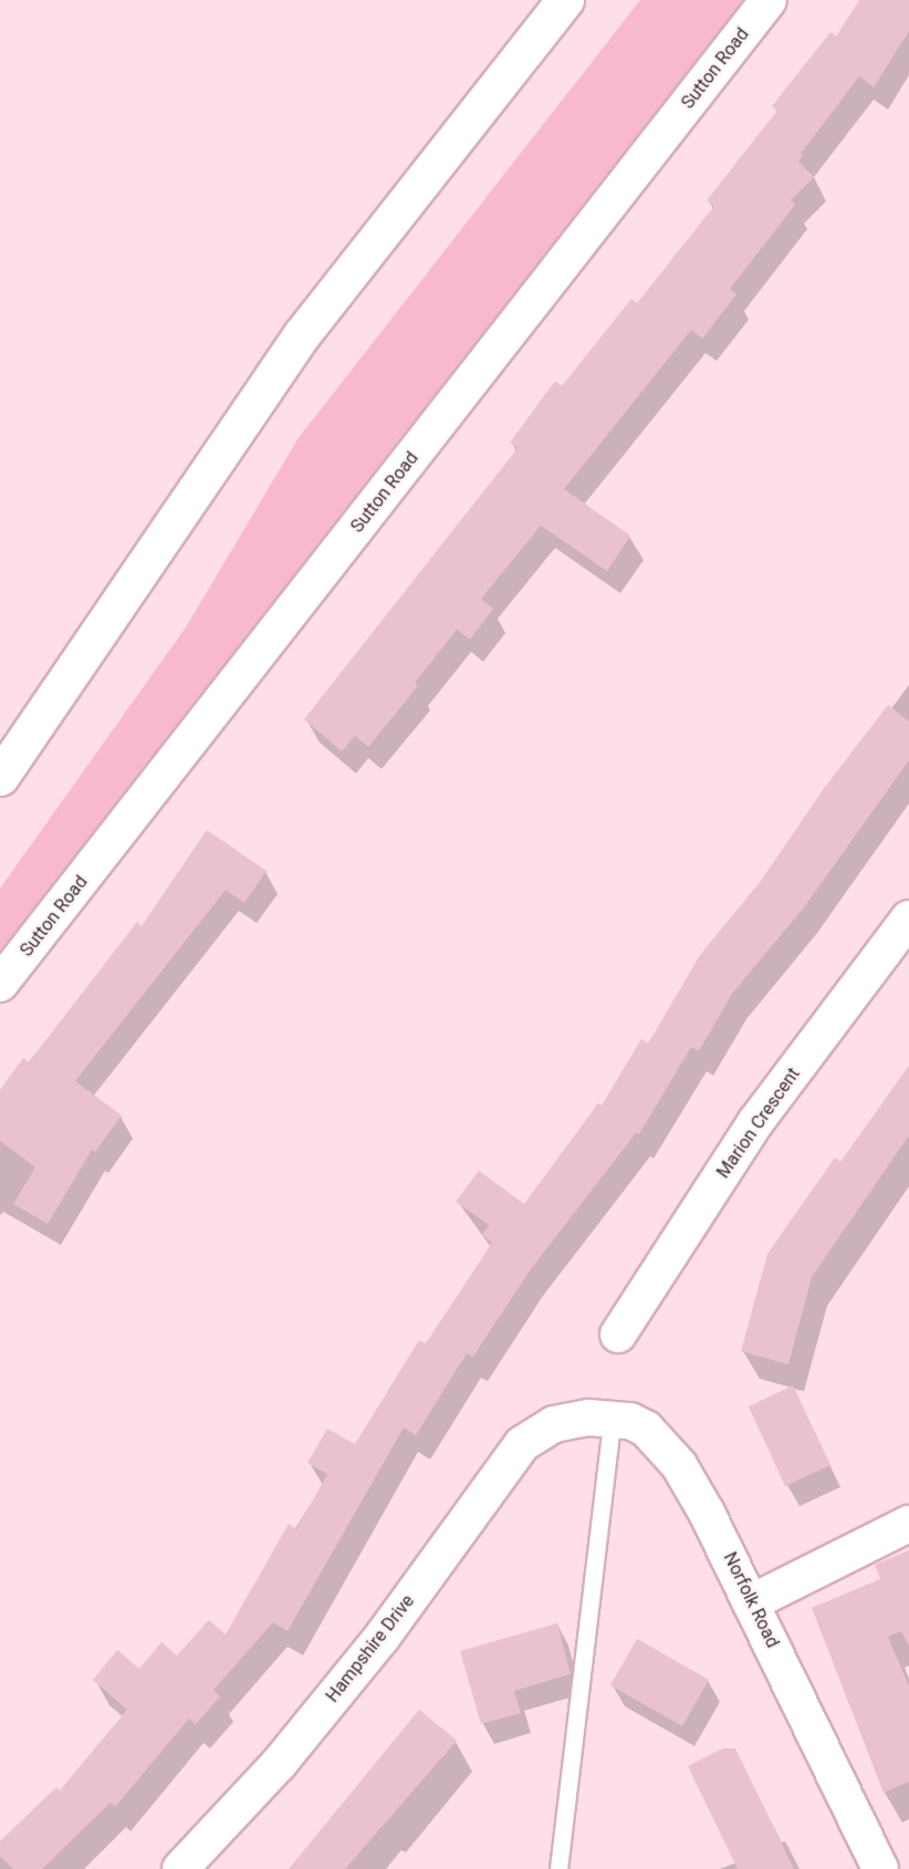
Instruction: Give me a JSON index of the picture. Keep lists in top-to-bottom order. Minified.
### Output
{"streets":{"street":["Sutton Road","Marion Crescent","Norfolk Road","Hampshire Drive"]},"crossings":[["Norfolk Road","Hampshire Drive"]]}
